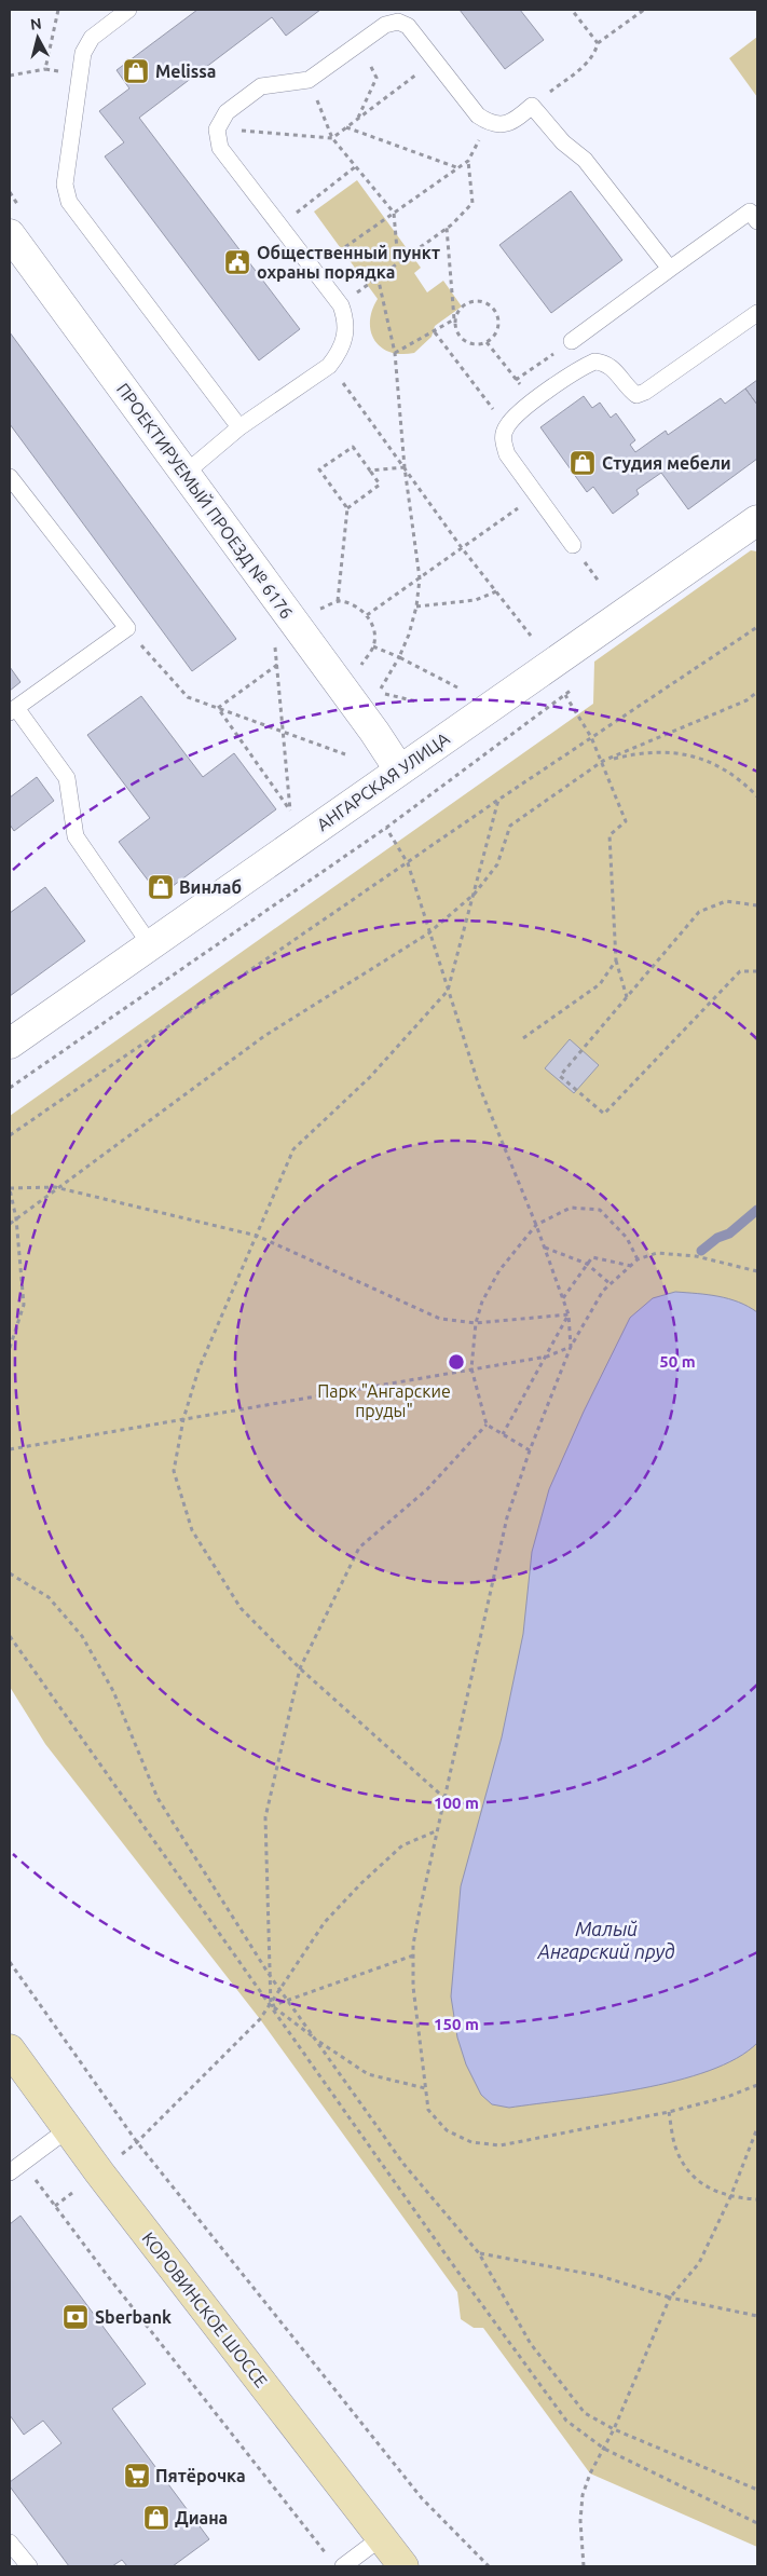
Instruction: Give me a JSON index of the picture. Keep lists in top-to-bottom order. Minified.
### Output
{"streets":{"main road":["КОРОВИНСКОЕ ШОССЕ"],"street":["ПРОЕКТИРУЕМЫЙ ПРОЕЗД № 6176","АНГАРСКАЯ УЛИЦА"]},"crossings":[["ПРОЕКТИРУЕМЫЙ ПРОЕЗД № 6176","АНГАРСКАЯ УЛИЦА"]],"water":["Малый Ангарский пруд"],"parks":["Парк \"Ангарские пруды\""],"places":{"shop":["Melissa","Студия мебели","Винлаб","Диана"],"public building":["Общественный пункт охраны порядка"],"bank":["Sberbank"],"supermarket":["Пятёрочка"]},"north":"top","rings":["50 m","100 m","150 m"]}
